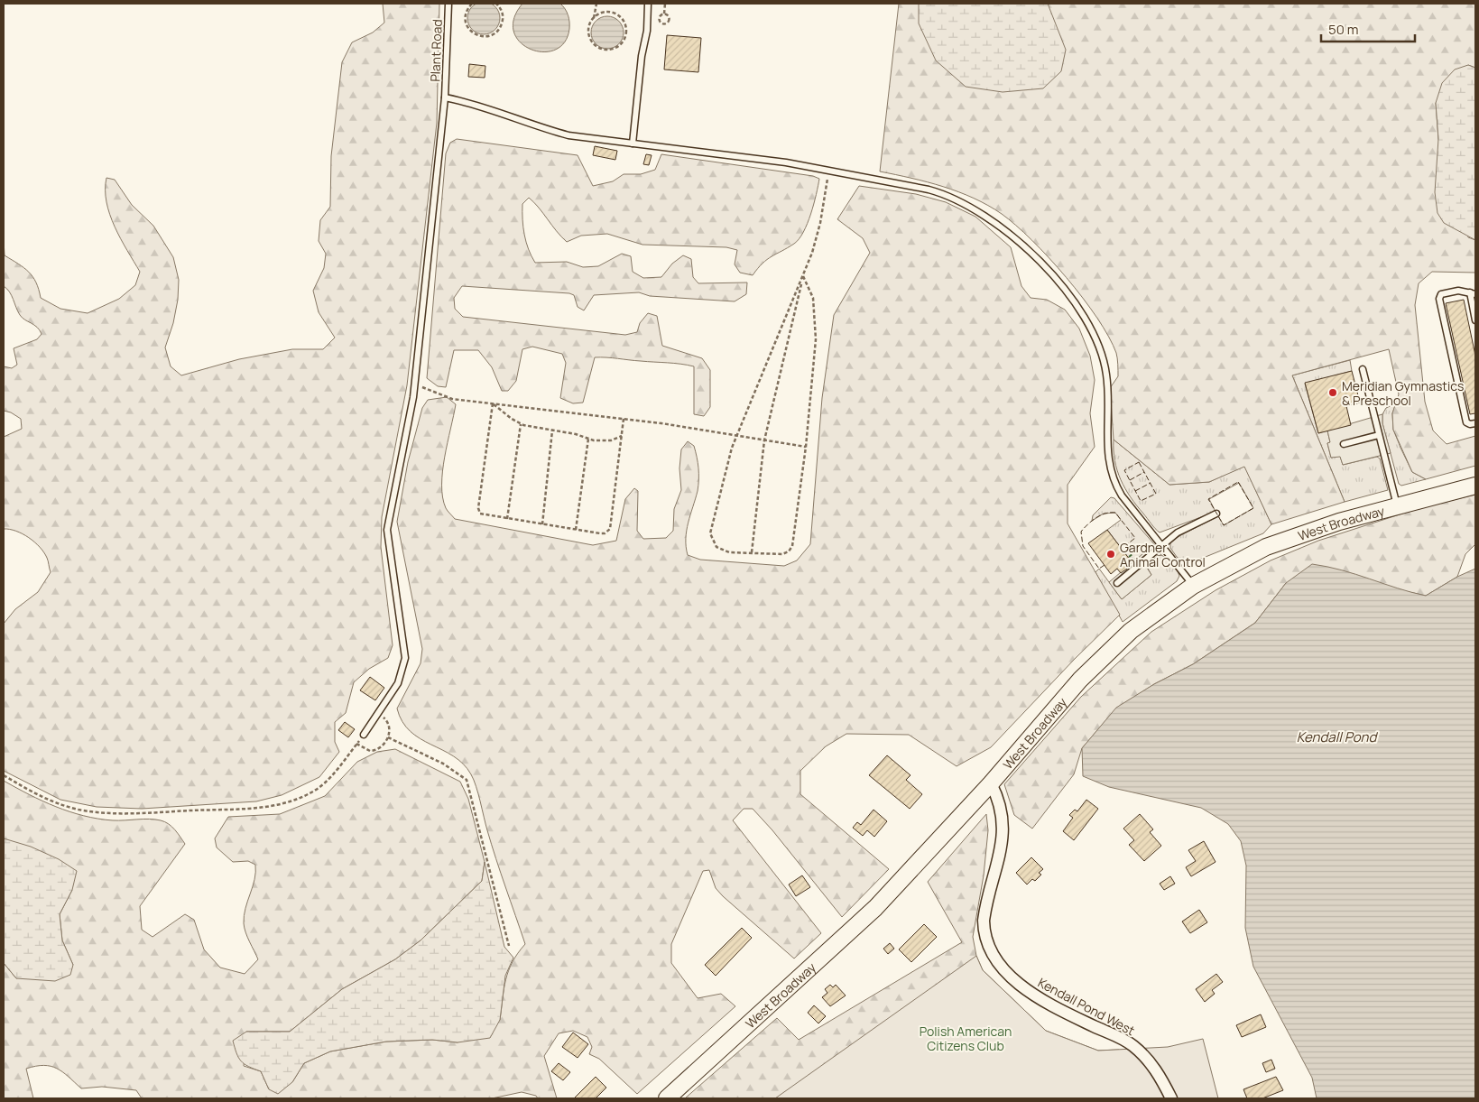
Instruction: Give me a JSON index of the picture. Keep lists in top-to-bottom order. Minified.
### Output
{"streets":{"main road":["West Broadway"],"street":["Kendall Pond West"],"lane":["Plant Road"]},"crossings":[["West Broadway","Kendall Pond West"]],"water":["Kendall Pond"],"parks":["Polish American Citizens Club"],"places":["Meridian Gymnastics & Preschool","Gardner Animal Control"],"scale_bar":"50 m"}
